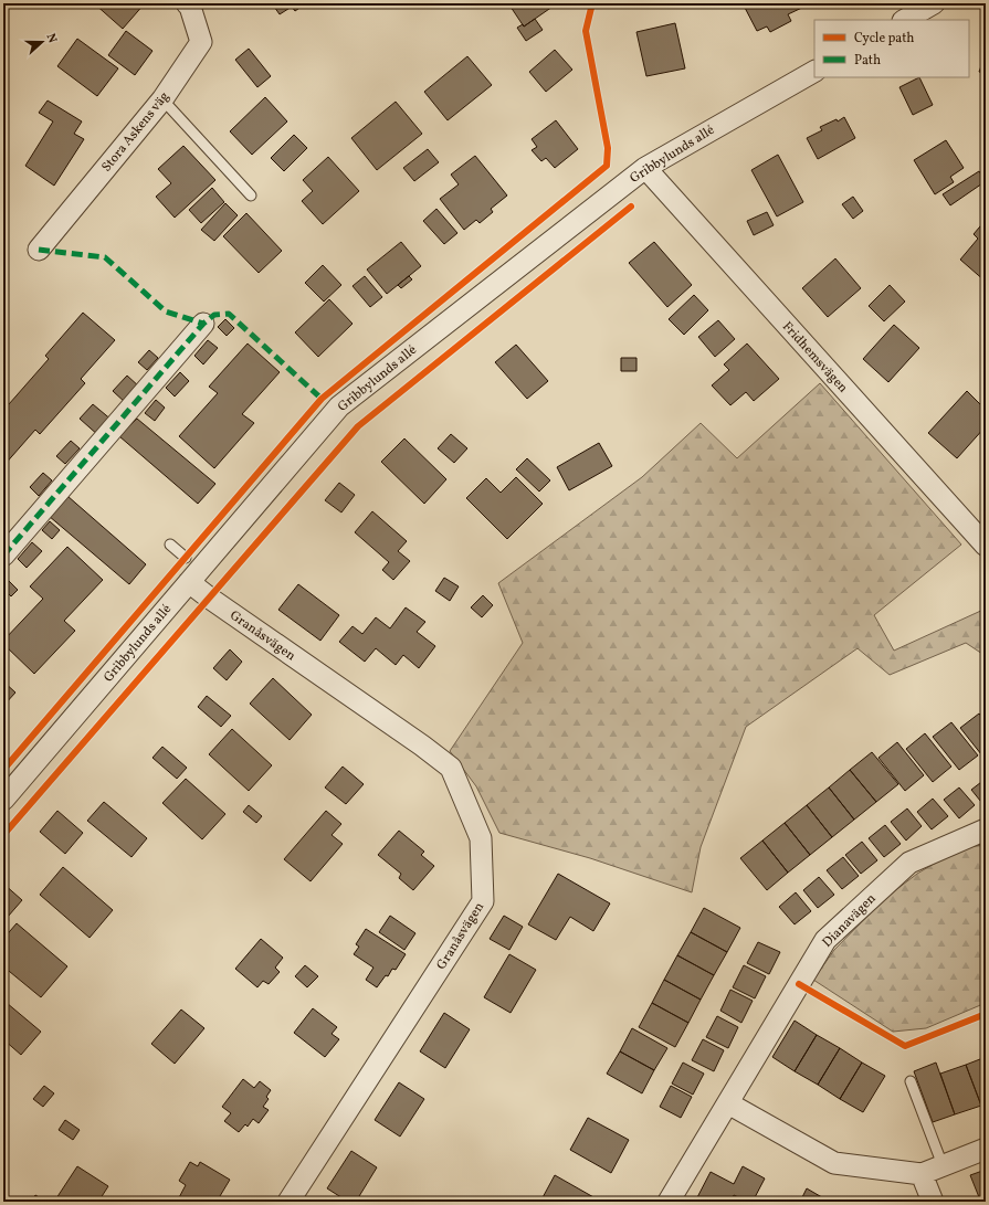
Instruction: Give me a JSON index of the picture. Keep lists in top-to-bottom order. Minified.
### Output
{"streets":{"street":["Stora Askens väg","Gribbylunds allé","Fridhemsvägen","Granåsvägen","Dianavägen"]},"crossings":[["Gribbylunds allé","Fridhemsvägen"],["Gribbylunds allé","Granåsvägen"]],"legend":["Cycle path","Path"],"north":"right"}
